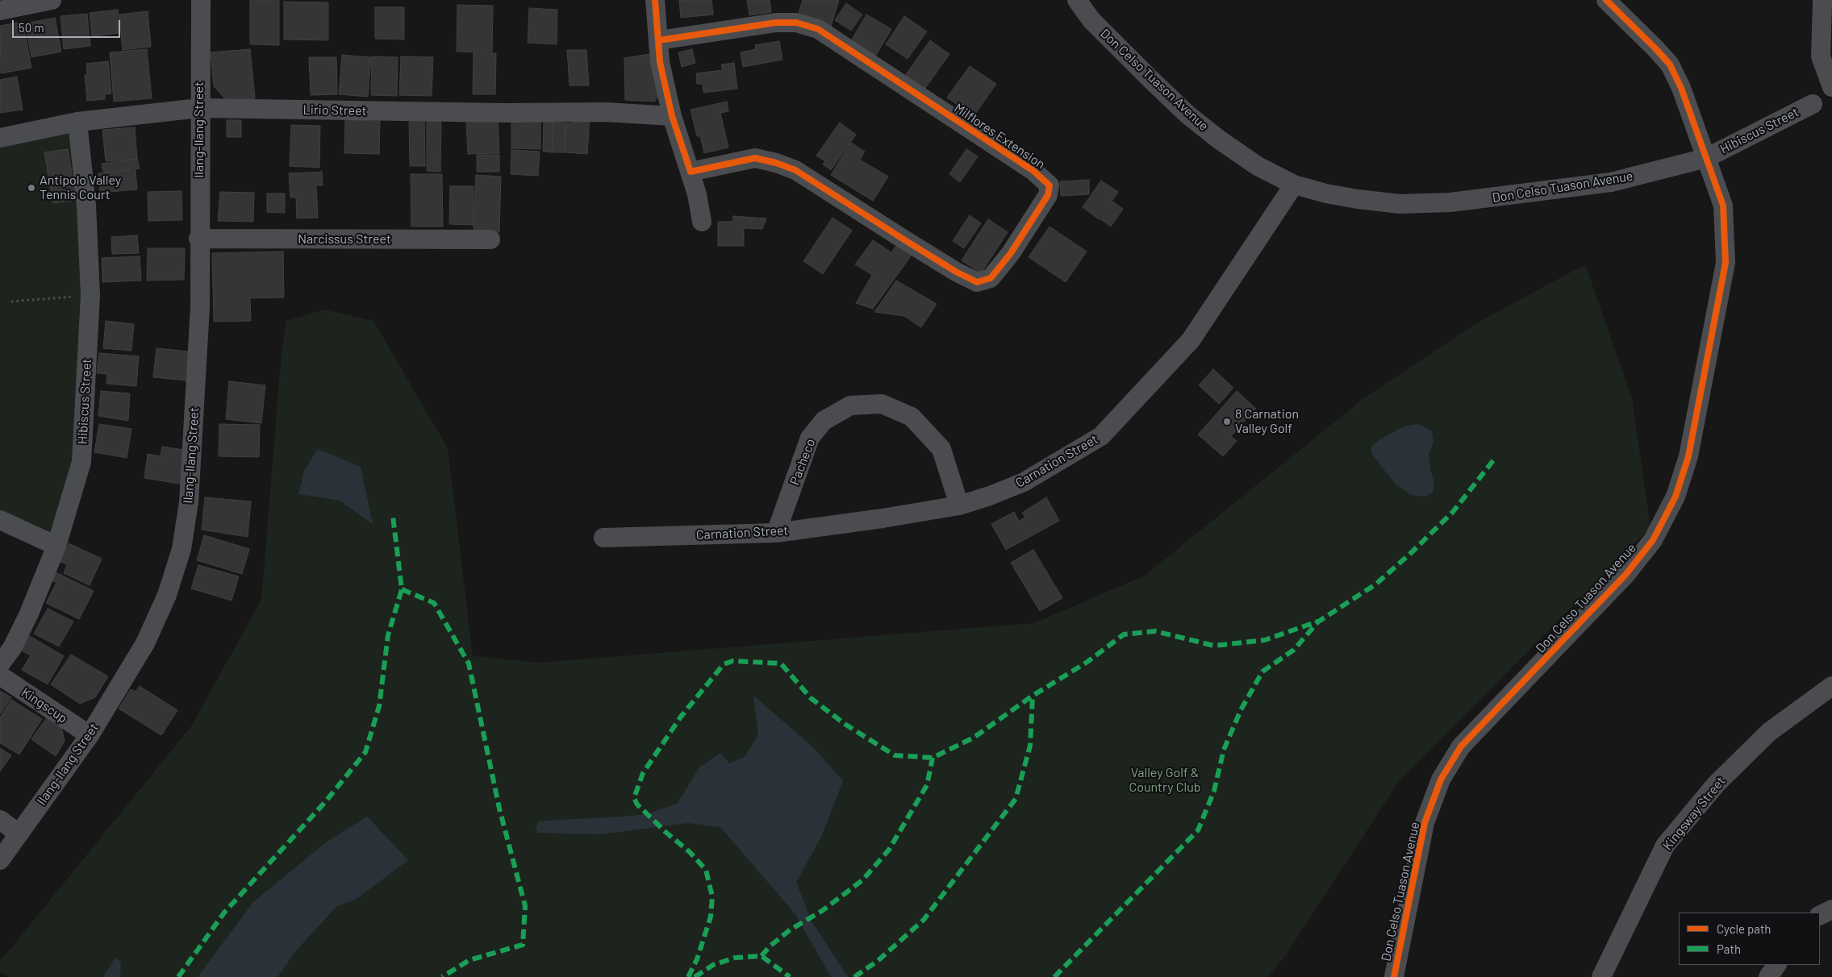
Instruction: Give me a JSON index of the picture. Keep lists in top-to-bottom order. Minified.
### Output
{"streets":{"street":["Don Celso Tuason Avenue","Lirio Street","Ilang-Ilang Street","Hibiscus Street","Milflores Extension","Narcissus Street","Carnation Street","Pacheco","Kingscup","Kingsway Street"]},"crossings":[["Don Celso Tuason Avenue","Hibiscus Street"],["Don Celso Tuason Avenue","Carnation Street"],["Lirio Street","Ilang-Ilang Street"],["Lirio Street","Hibiscus Street"],["Ilang-Ilang Street","Narcissus Street"],["Ilang-Ilang Street","Kingscup"],["Carnation Street","Pacheco"]],"parks":["Valley Golf & Country Club"],"places":["Antipolo Valley Tennis Court","8 Carnation Valley Golf"],"legend":["Cycle path","Path"],"scale_bar":"50 m"}
